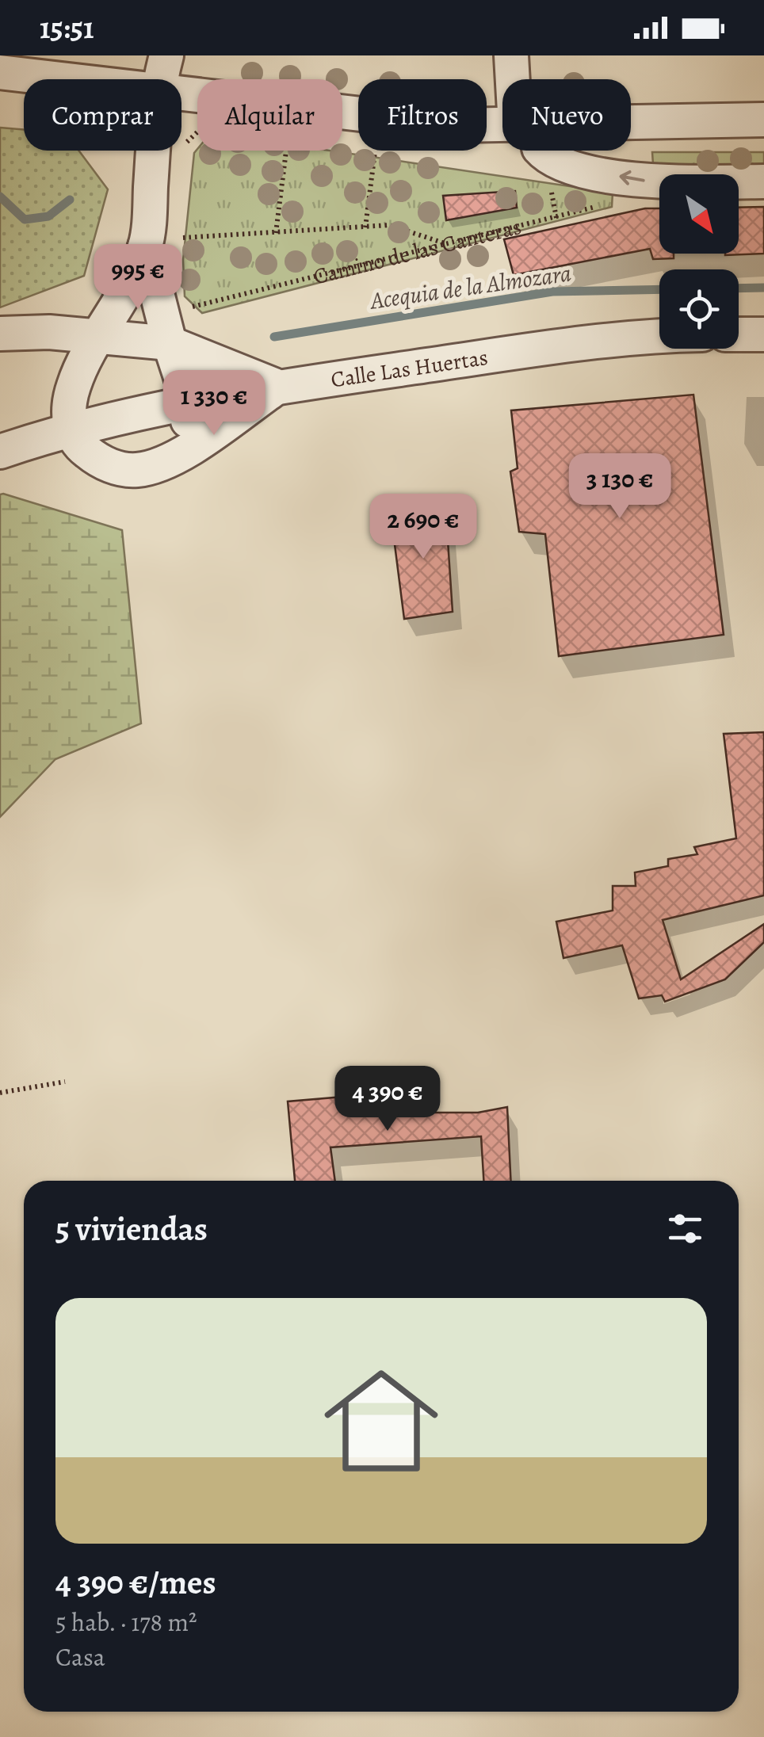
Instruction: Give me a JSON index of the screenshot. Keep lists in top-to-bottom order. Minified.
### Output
{"streets":{"street":["Calle Las Huertas"],"path":["Camino de las Canteras"]},"water":["Acequia de la Almozara"],"north":"bottom right","page":{"status":"15:51","chip":["Comprar","Alquilar","Filtros","Nuevo"],"price":["995 €","1 330 €","3 130 €","2 690 €","4 390 €"],"heading":"5 viviendas","list":[{"name":"4 390 €/mes","note":"5 hab. · 178 m² · Casa"}]}}
